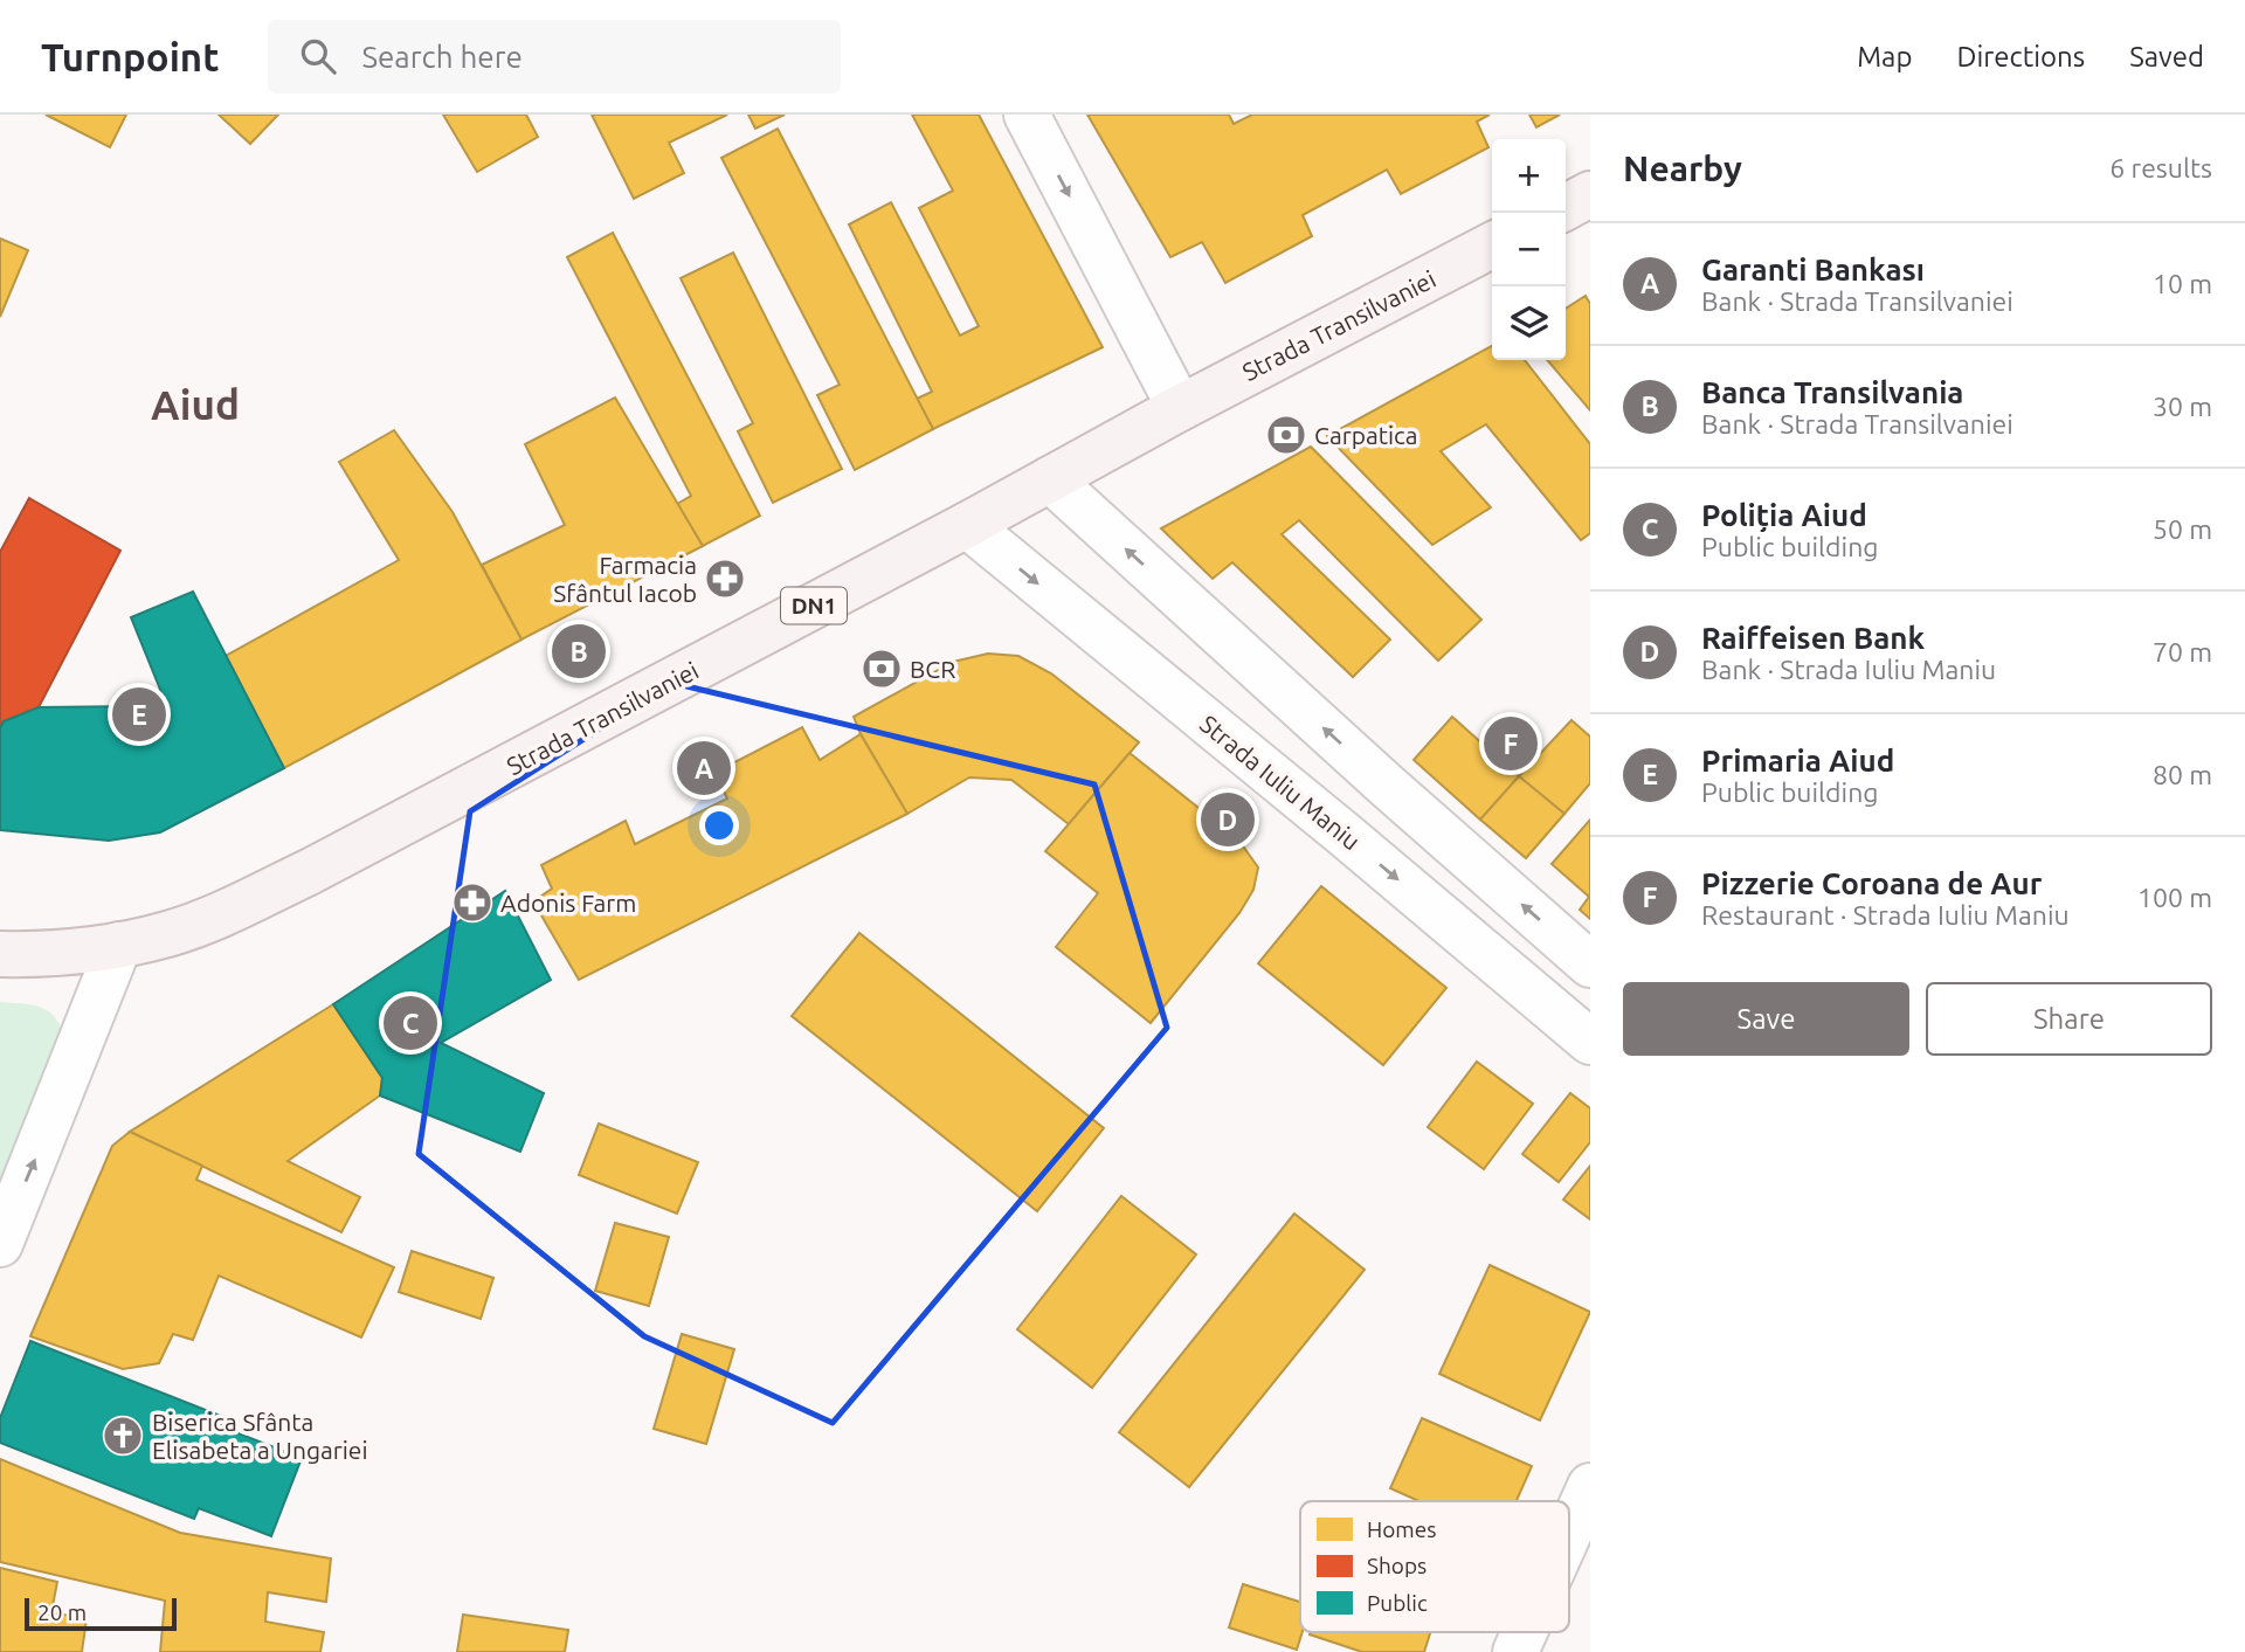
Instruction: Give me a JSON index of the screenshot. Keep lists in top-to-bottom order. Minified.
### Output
{"streets":{"main road":["Strada Transilvaniei","DN1"],"street":["Strada Iuliu Maniu"]},"crossings":[["Strada Transilvaniei","Strada Iuliu Maniu"]],"districts":["Aiud"],"places":{"bank":["Carpatica","BCR"],"pharmacy":["Farmacia Sfântul Iacob","Adonis Farm"],"church":["Biserica Sfânta Elisabeta a Ungariei"]},"legend":["Homes","Shops","Public"],"scale_bar":"20 m","page":{"header":"Turnpoint","search":"Search here","nav":["Map","Directions","Saved"],"heading":["Nearby","6 results"],"map_buttons":["+","−"],"list":[{"mark":"A","name":"Garanti Bankası","note":"Bank · Strada Transilvaniei","value":"10 m"},{"mark":"B","name":"Banca Transilvania","note":"Bank · Strada Transilvaniei","value":"30 m"},{"mark":"C","name":"Poliția Aiud","note":"Public building","value":"50 m"},{"mark":"D","name":"Raiffeisen Bank","note":"Bank · Strada Iuliu Maniu","value":"70 m"},{"mark":"E","name":"Primaria Aiud","note":"Public building","value":"80 m"},{"mark":"F","name":"Pizzerie Coroana de Aur","note":"Restaurant · Strada Iuliu Maniu","value":"100 m"}],"pins":["B","E","F","A","D","C"],"buttons":["Save","Share"],"scale":"20 m"}}
